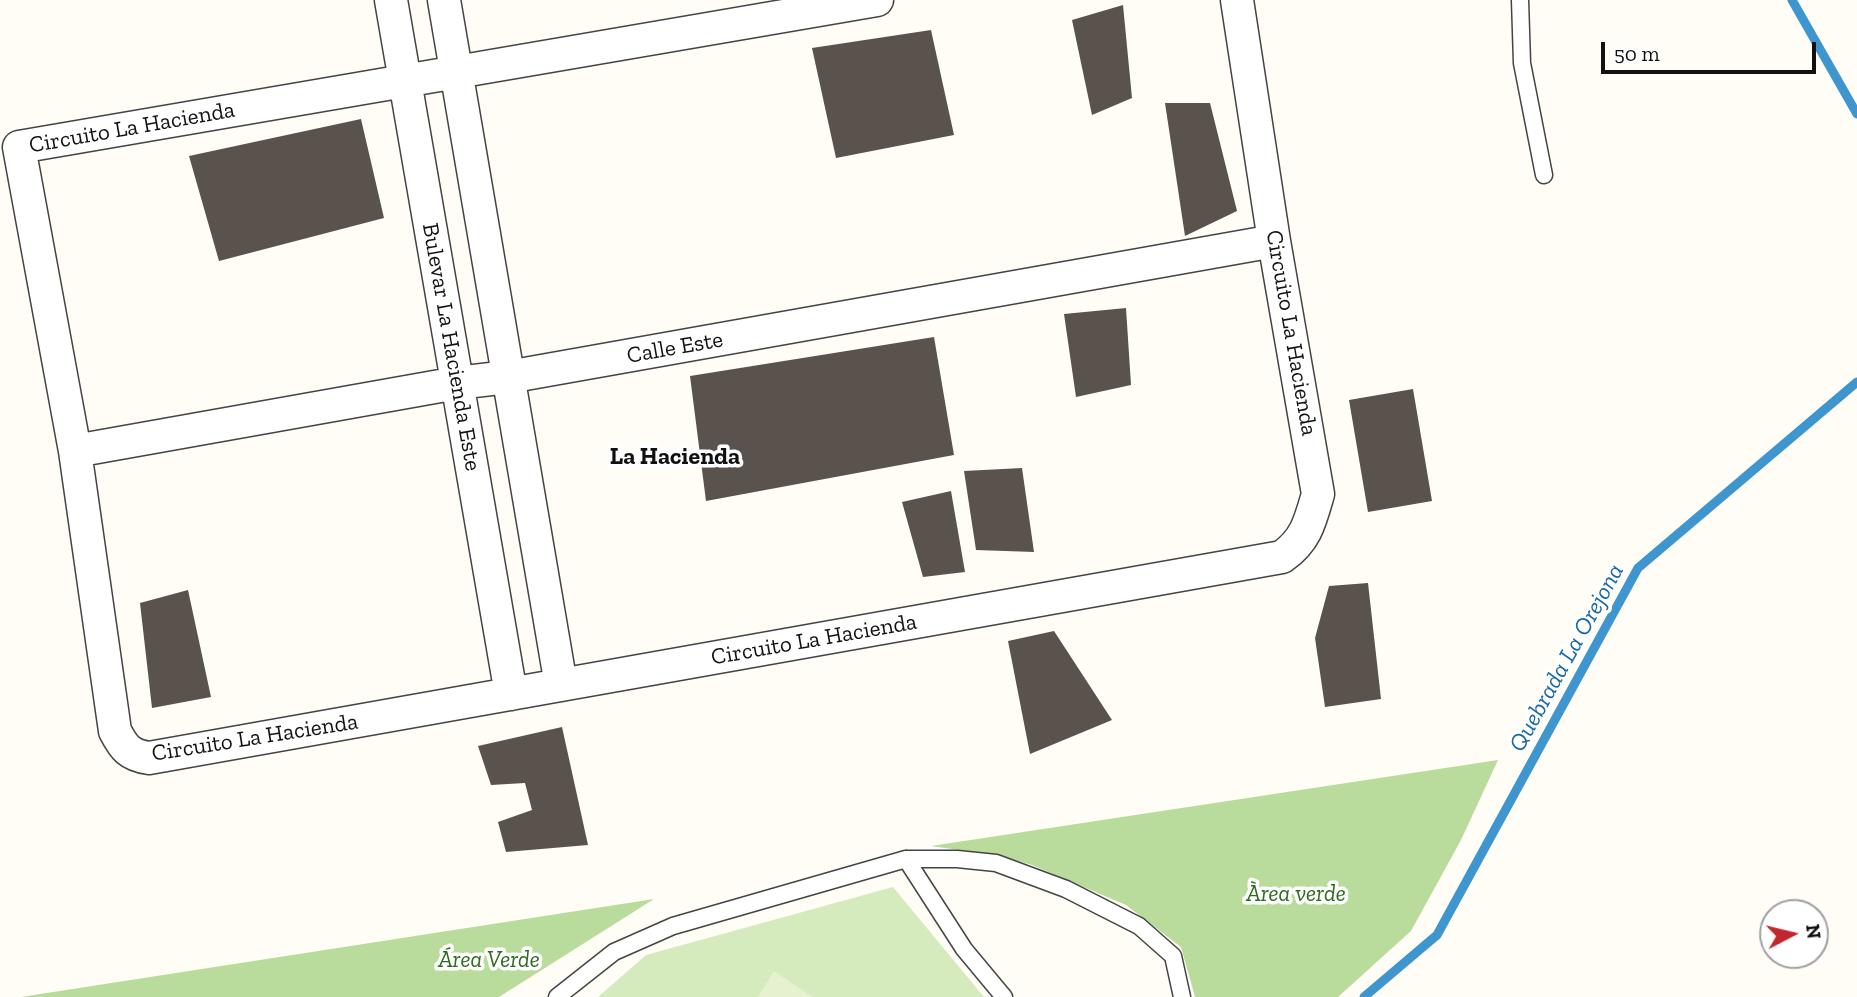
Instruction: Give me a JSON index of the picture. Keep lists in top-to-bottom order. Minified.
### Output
{"streets":{"street":["Circuito La Hacienda","Bulevar La Hacienda Este","Calle Este"]},"crossings":[["Circuito La Hacienda","Bulevar La Hacienda Este"],["Circuito La Hacienda","Calle Este"],["Bulevar La Hacienda Este","Calle Este"]],"districts":["La Hacienda"],"water":["Quebrada La Orejona"],"parks":["Àrea verde","Área Verde"],"scale_bar":"50 m","north":"right"}
